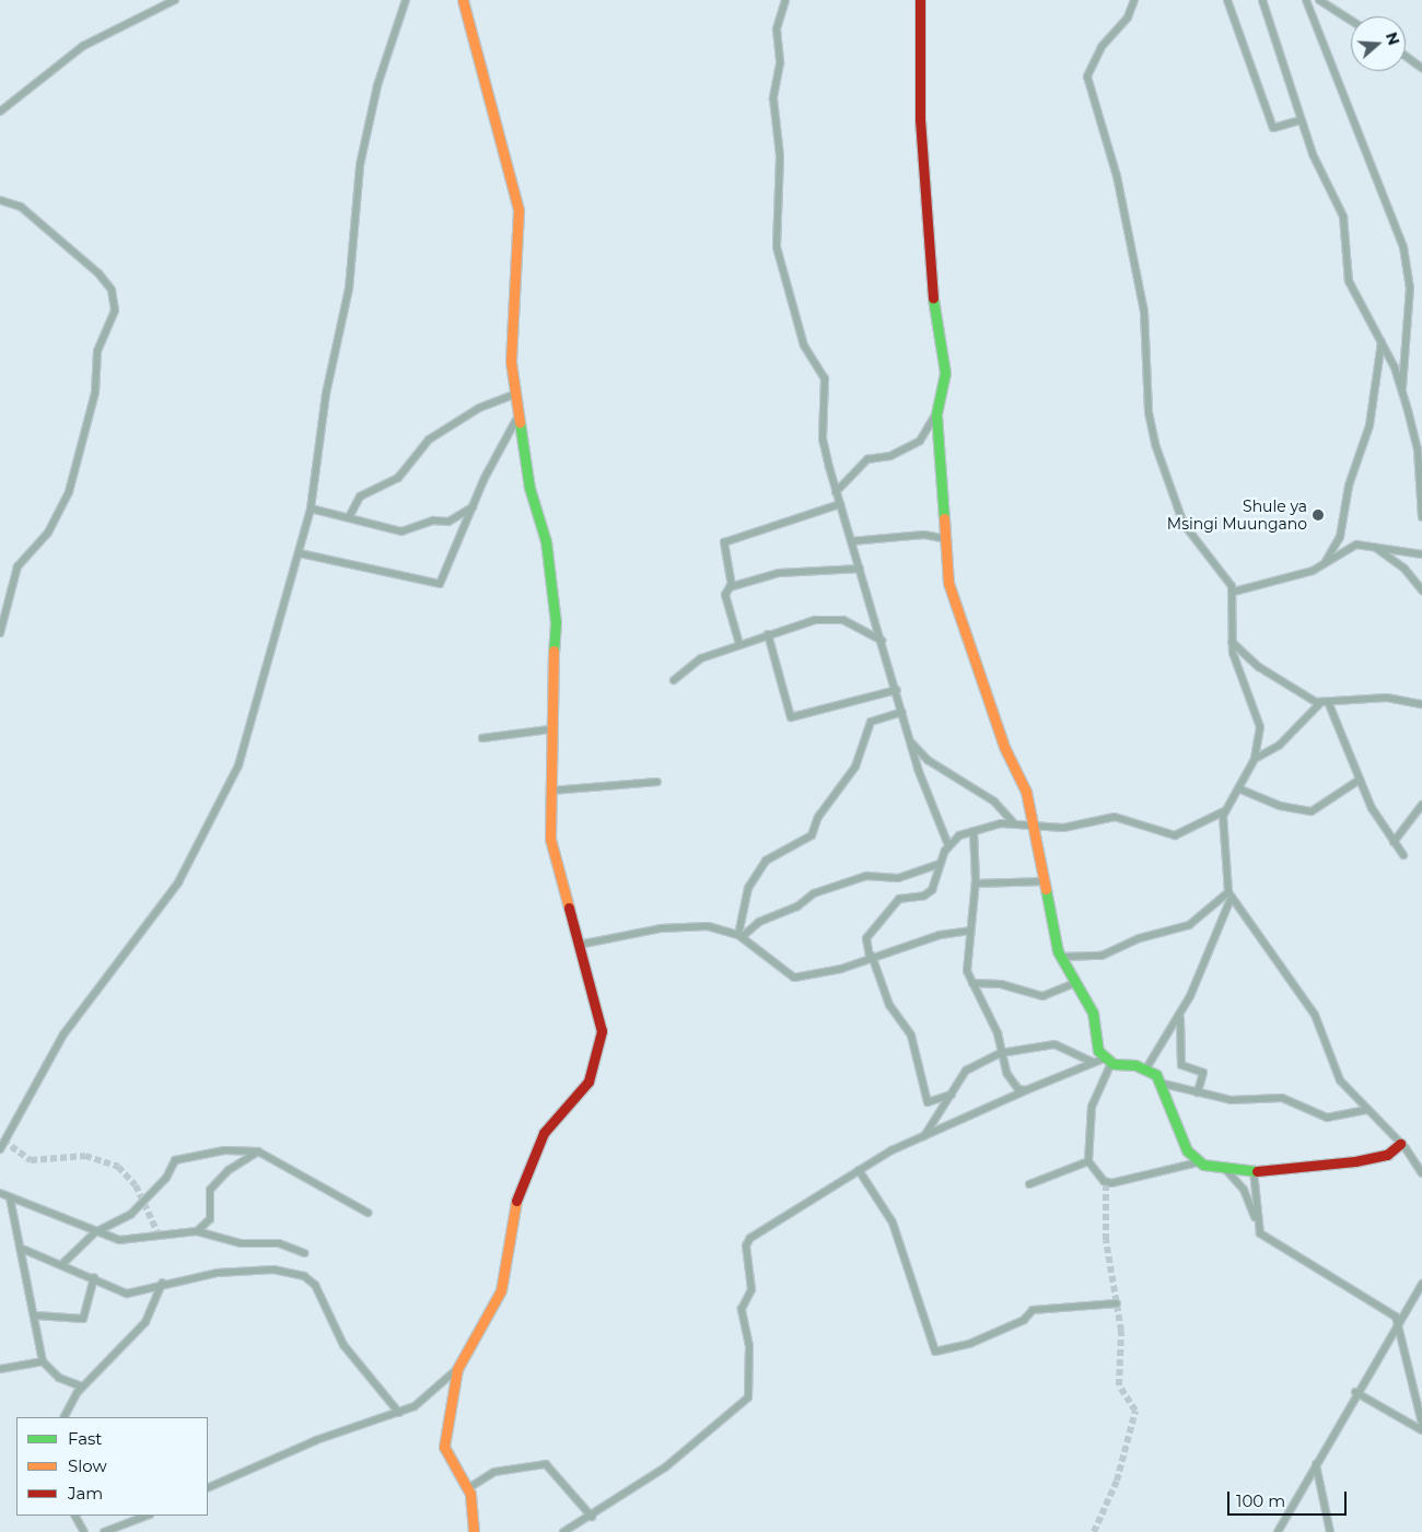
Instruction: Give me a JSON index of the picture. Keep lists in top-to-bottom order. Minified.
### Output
{"places":["Shule ya Msingi Muungano"],"legend":["Fast","Slow","Jam"],"scale_bar":"100 m","north":"right"}
